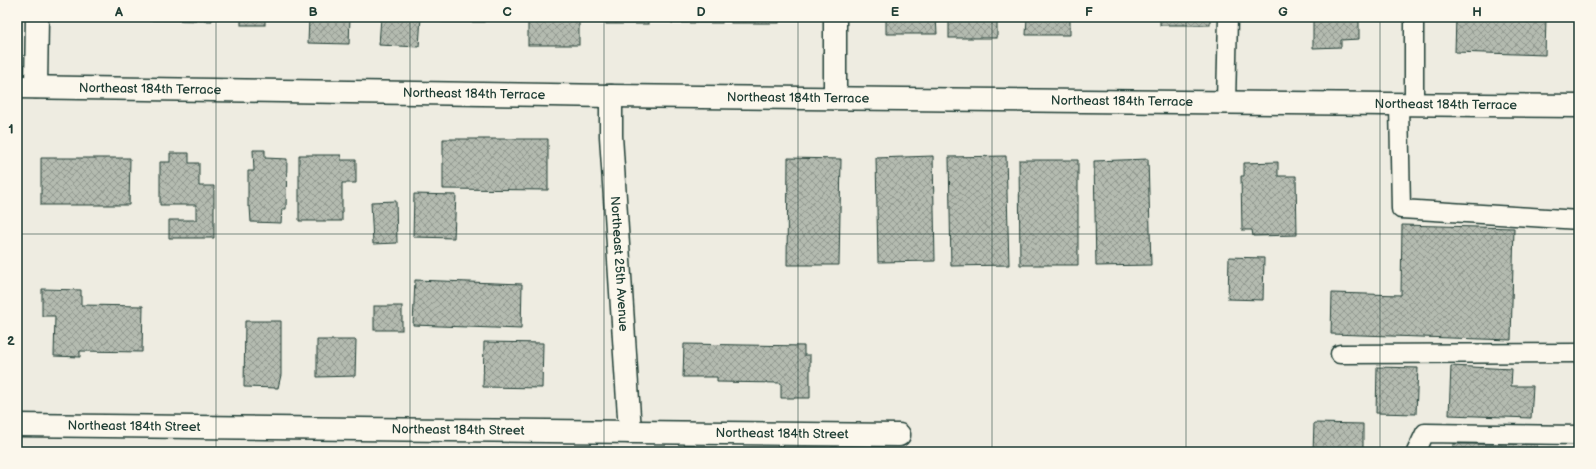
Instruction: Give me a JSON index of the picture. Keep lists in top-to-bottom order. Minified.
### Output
{"streets":{"street":["Northeast 184th Terrace","Northeast 25th Avenue","Northeast 184th Street"]},"crossings":[["Northeast 184th Terrace","Northeast 25th Avenue"],["Northeast 25th Avenue","Northeast 184th Street"]],"grid":{"columns":["A","B","C","D","E","F","G","H"],"rows":["1","2"]}}
